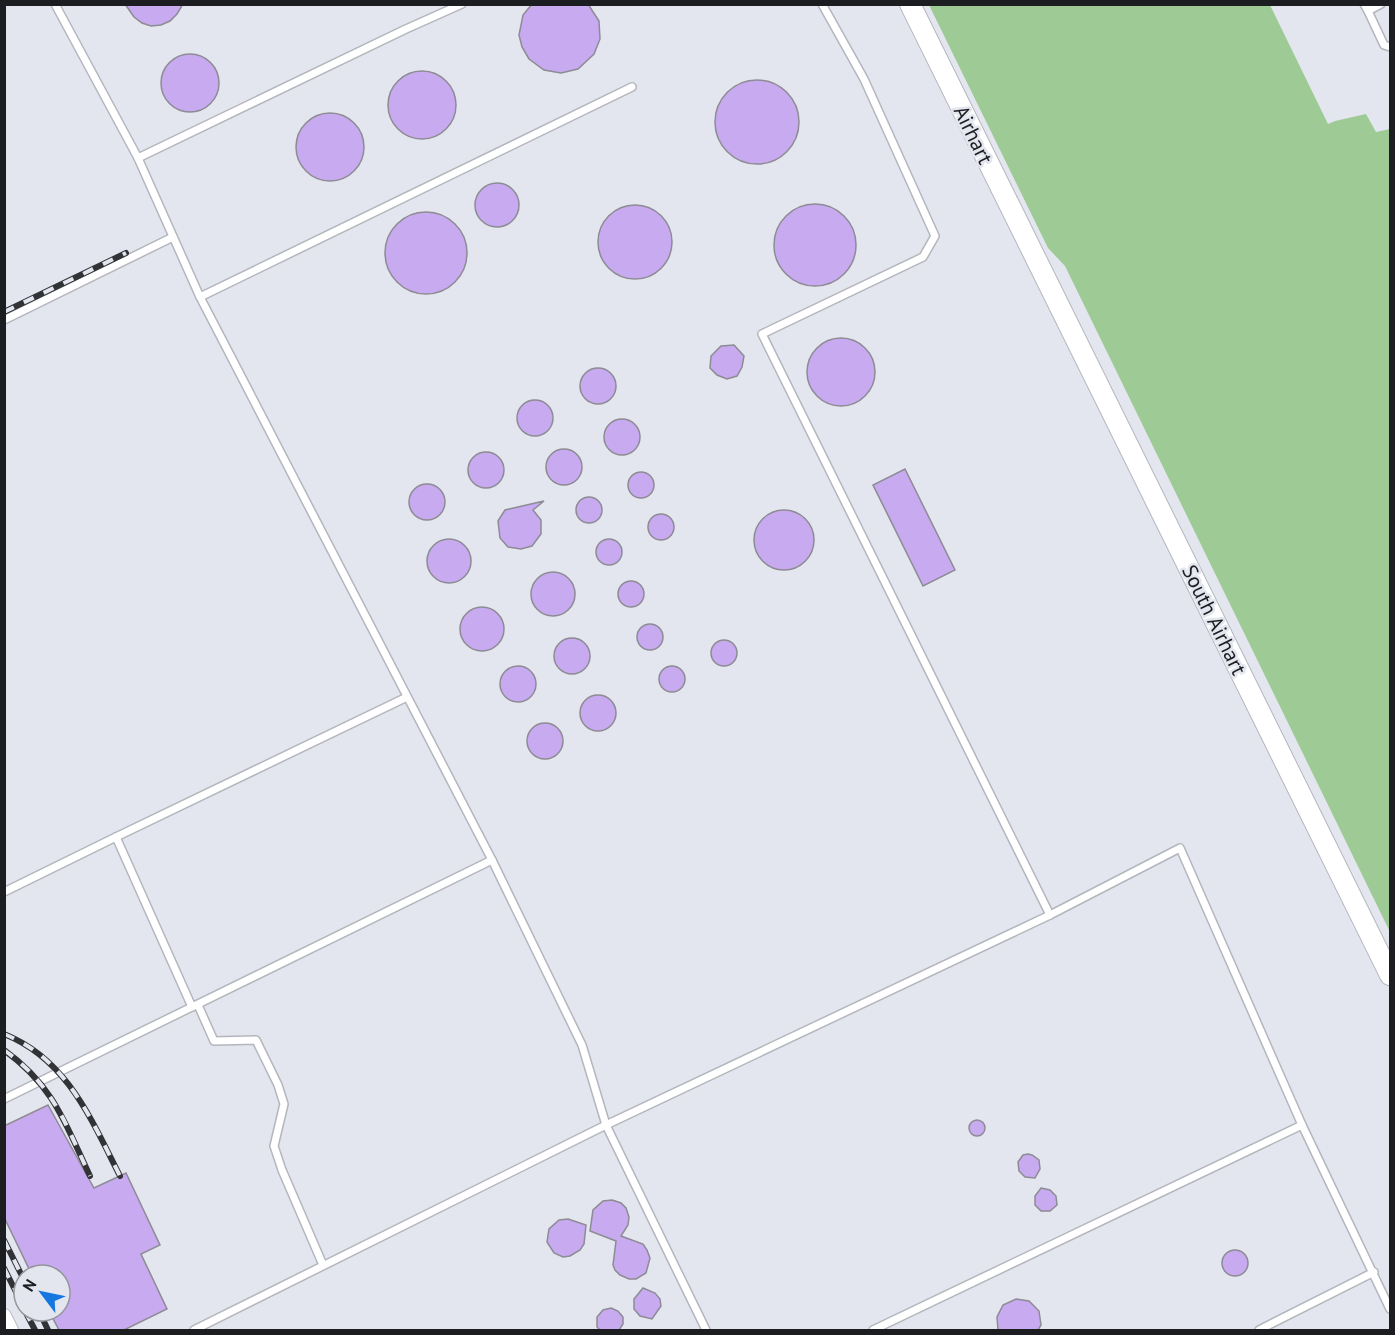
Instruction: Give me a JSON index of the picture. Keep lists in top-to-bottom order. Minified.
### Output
{"streets":{"street":["Airhart","South Airhart"]},"crossings":[["Airhart","South Airhart"]],"north":"top left"}
